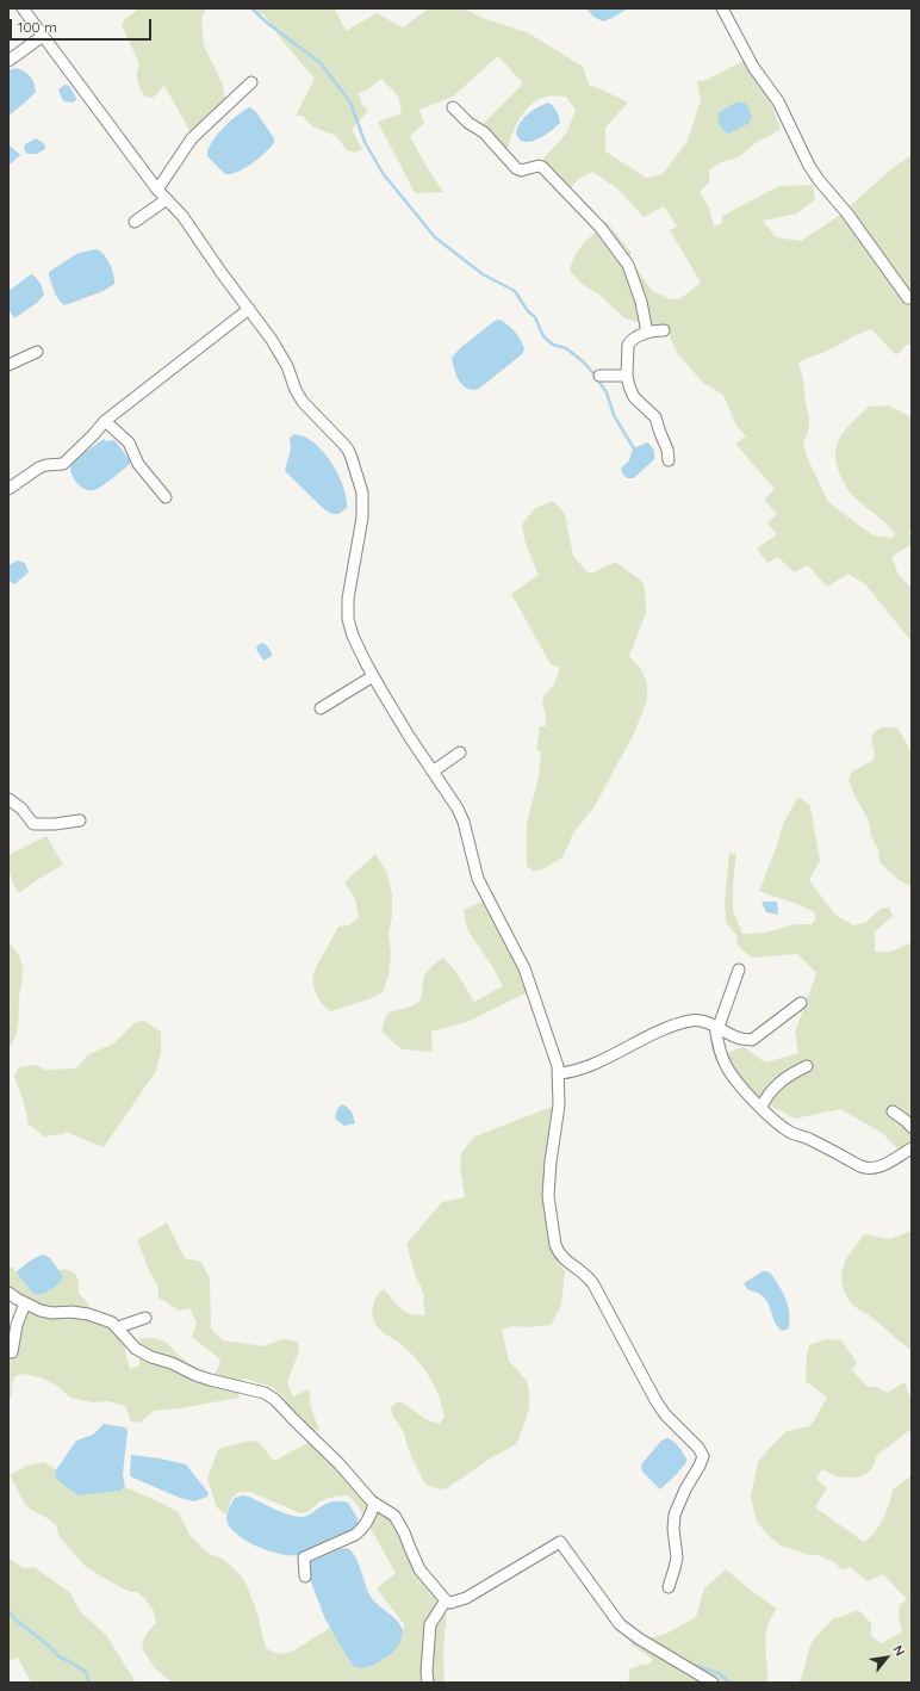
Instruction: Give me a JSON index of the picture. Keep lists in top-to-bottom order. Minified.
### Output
{"scale_bar":"100 m","north":"top right"}
